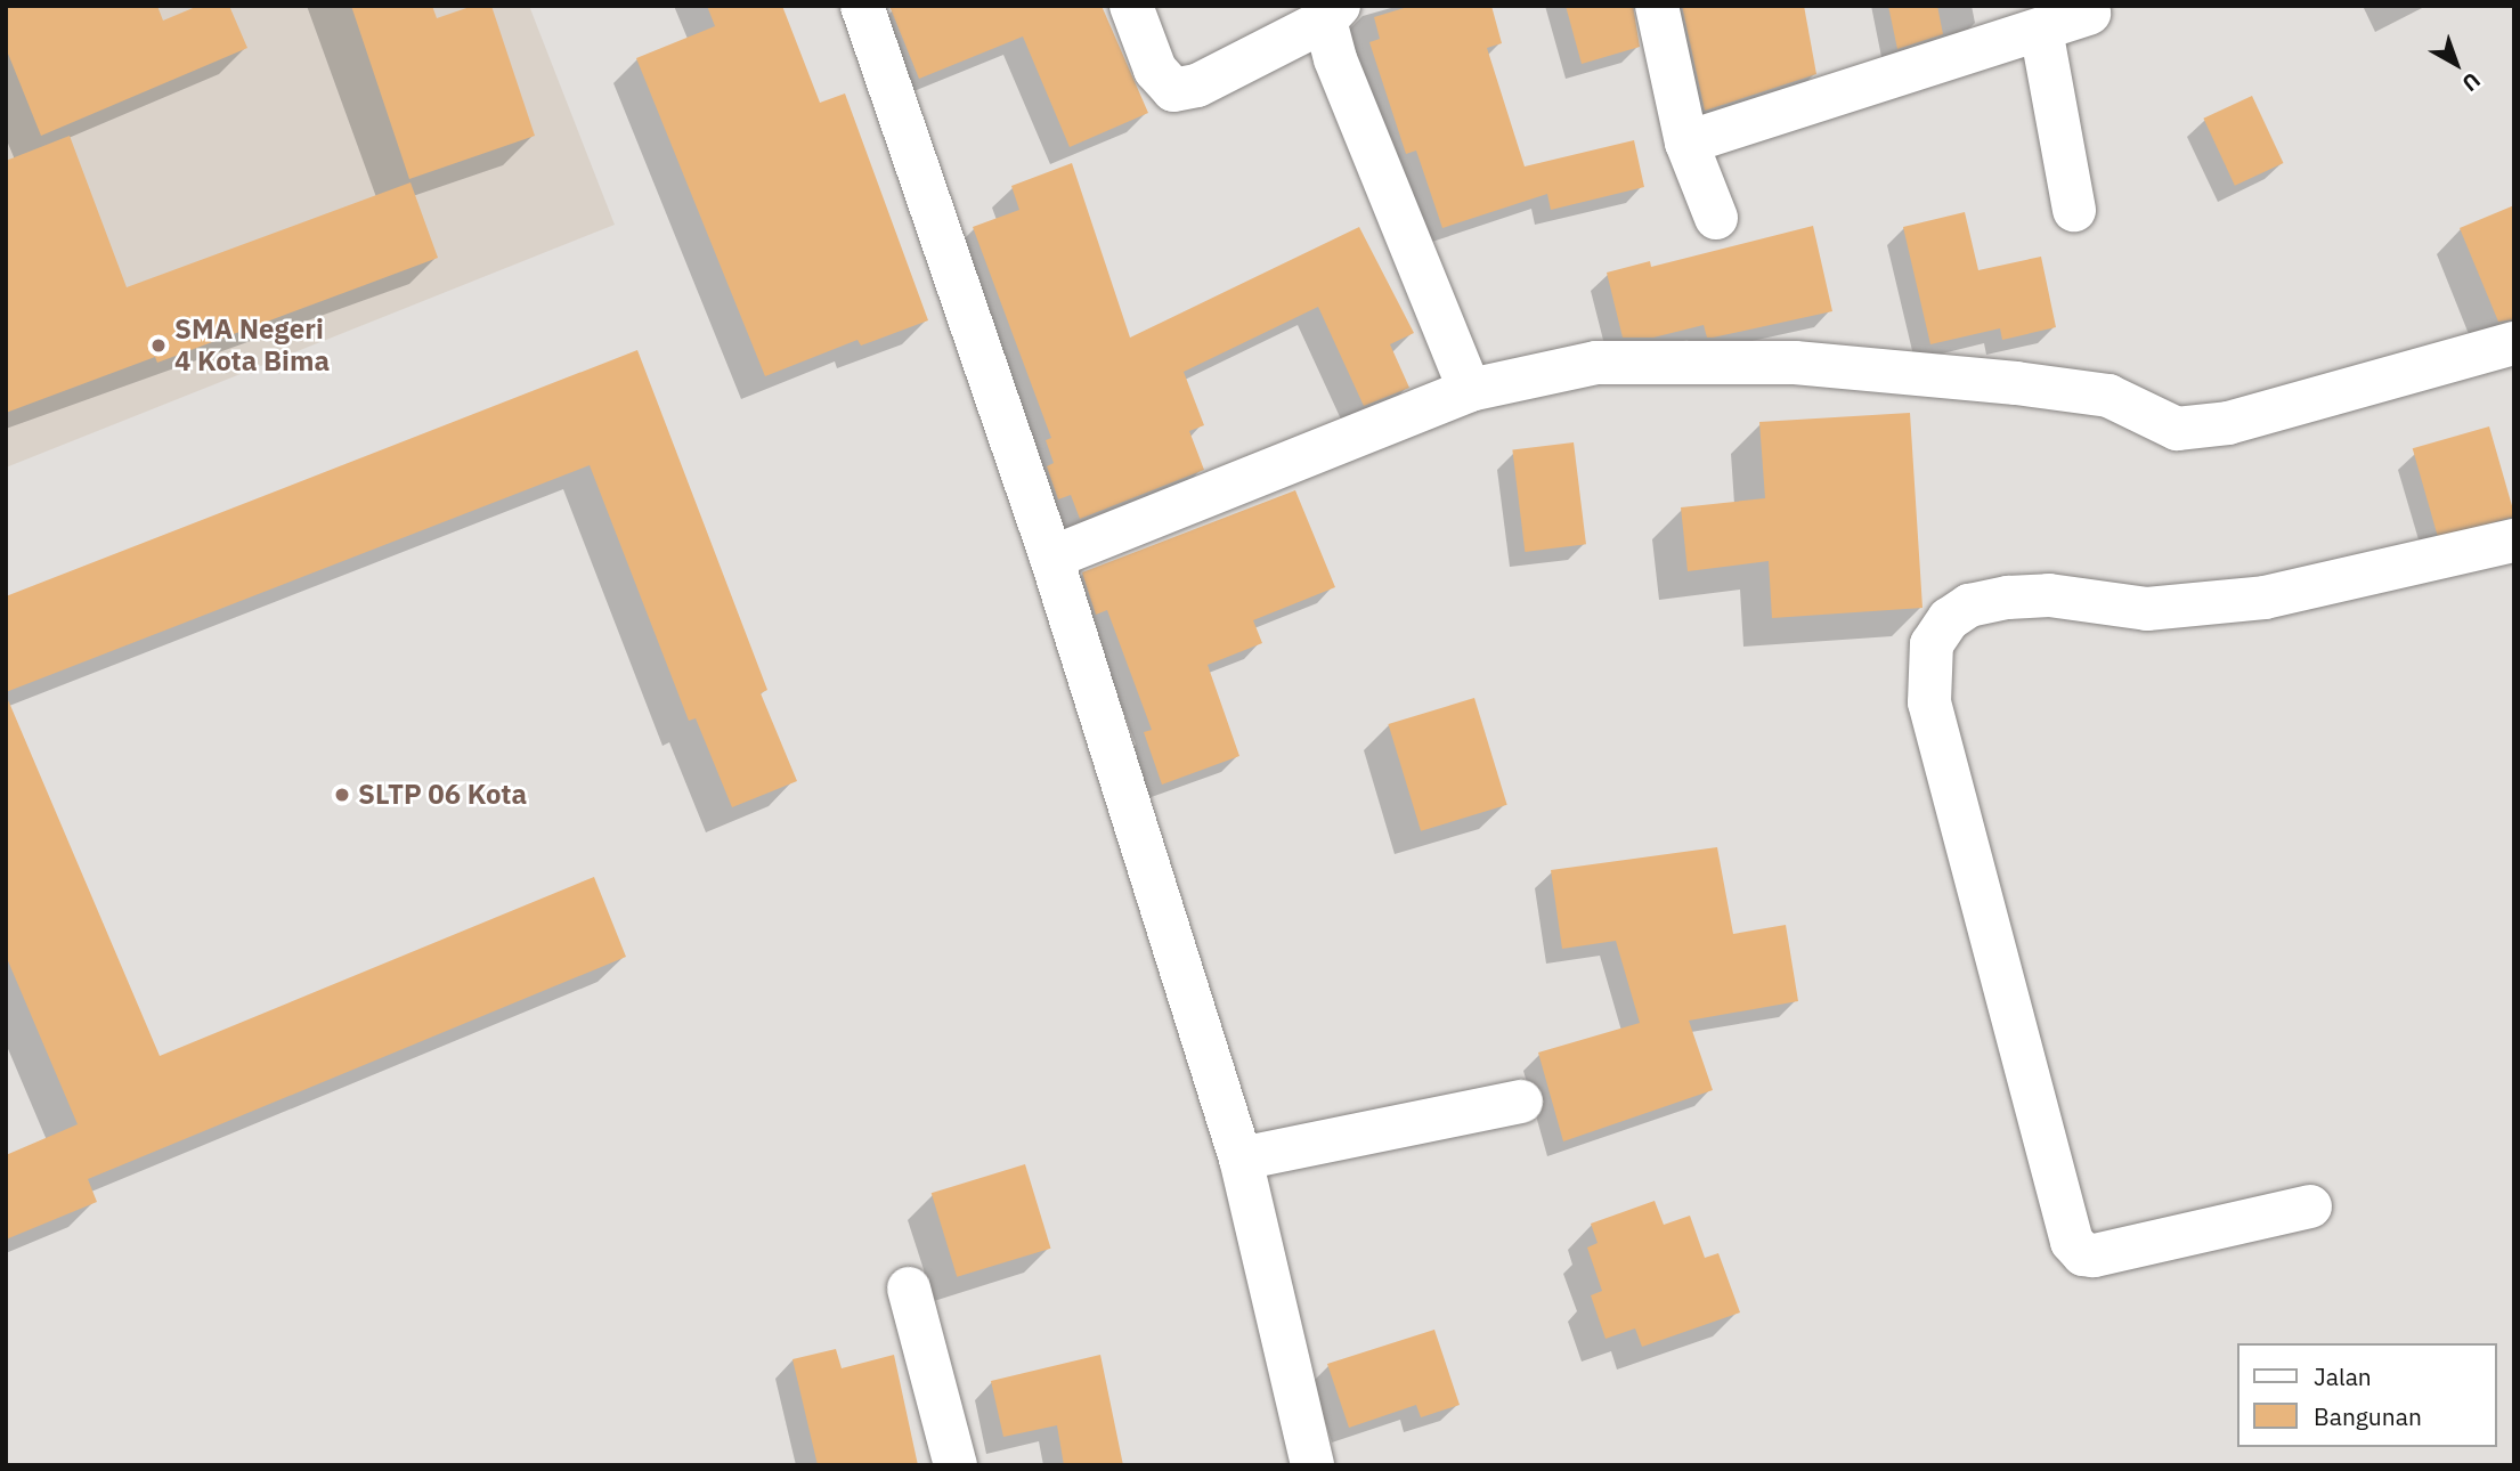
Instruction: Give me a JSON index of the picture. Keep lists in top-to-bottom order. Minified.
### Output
{"places":["SMA Negeri 4 Kota Bima","SLTP 06 Kota"],"legend":["Jalan","Bangunan"],"north":"bottom right"}
